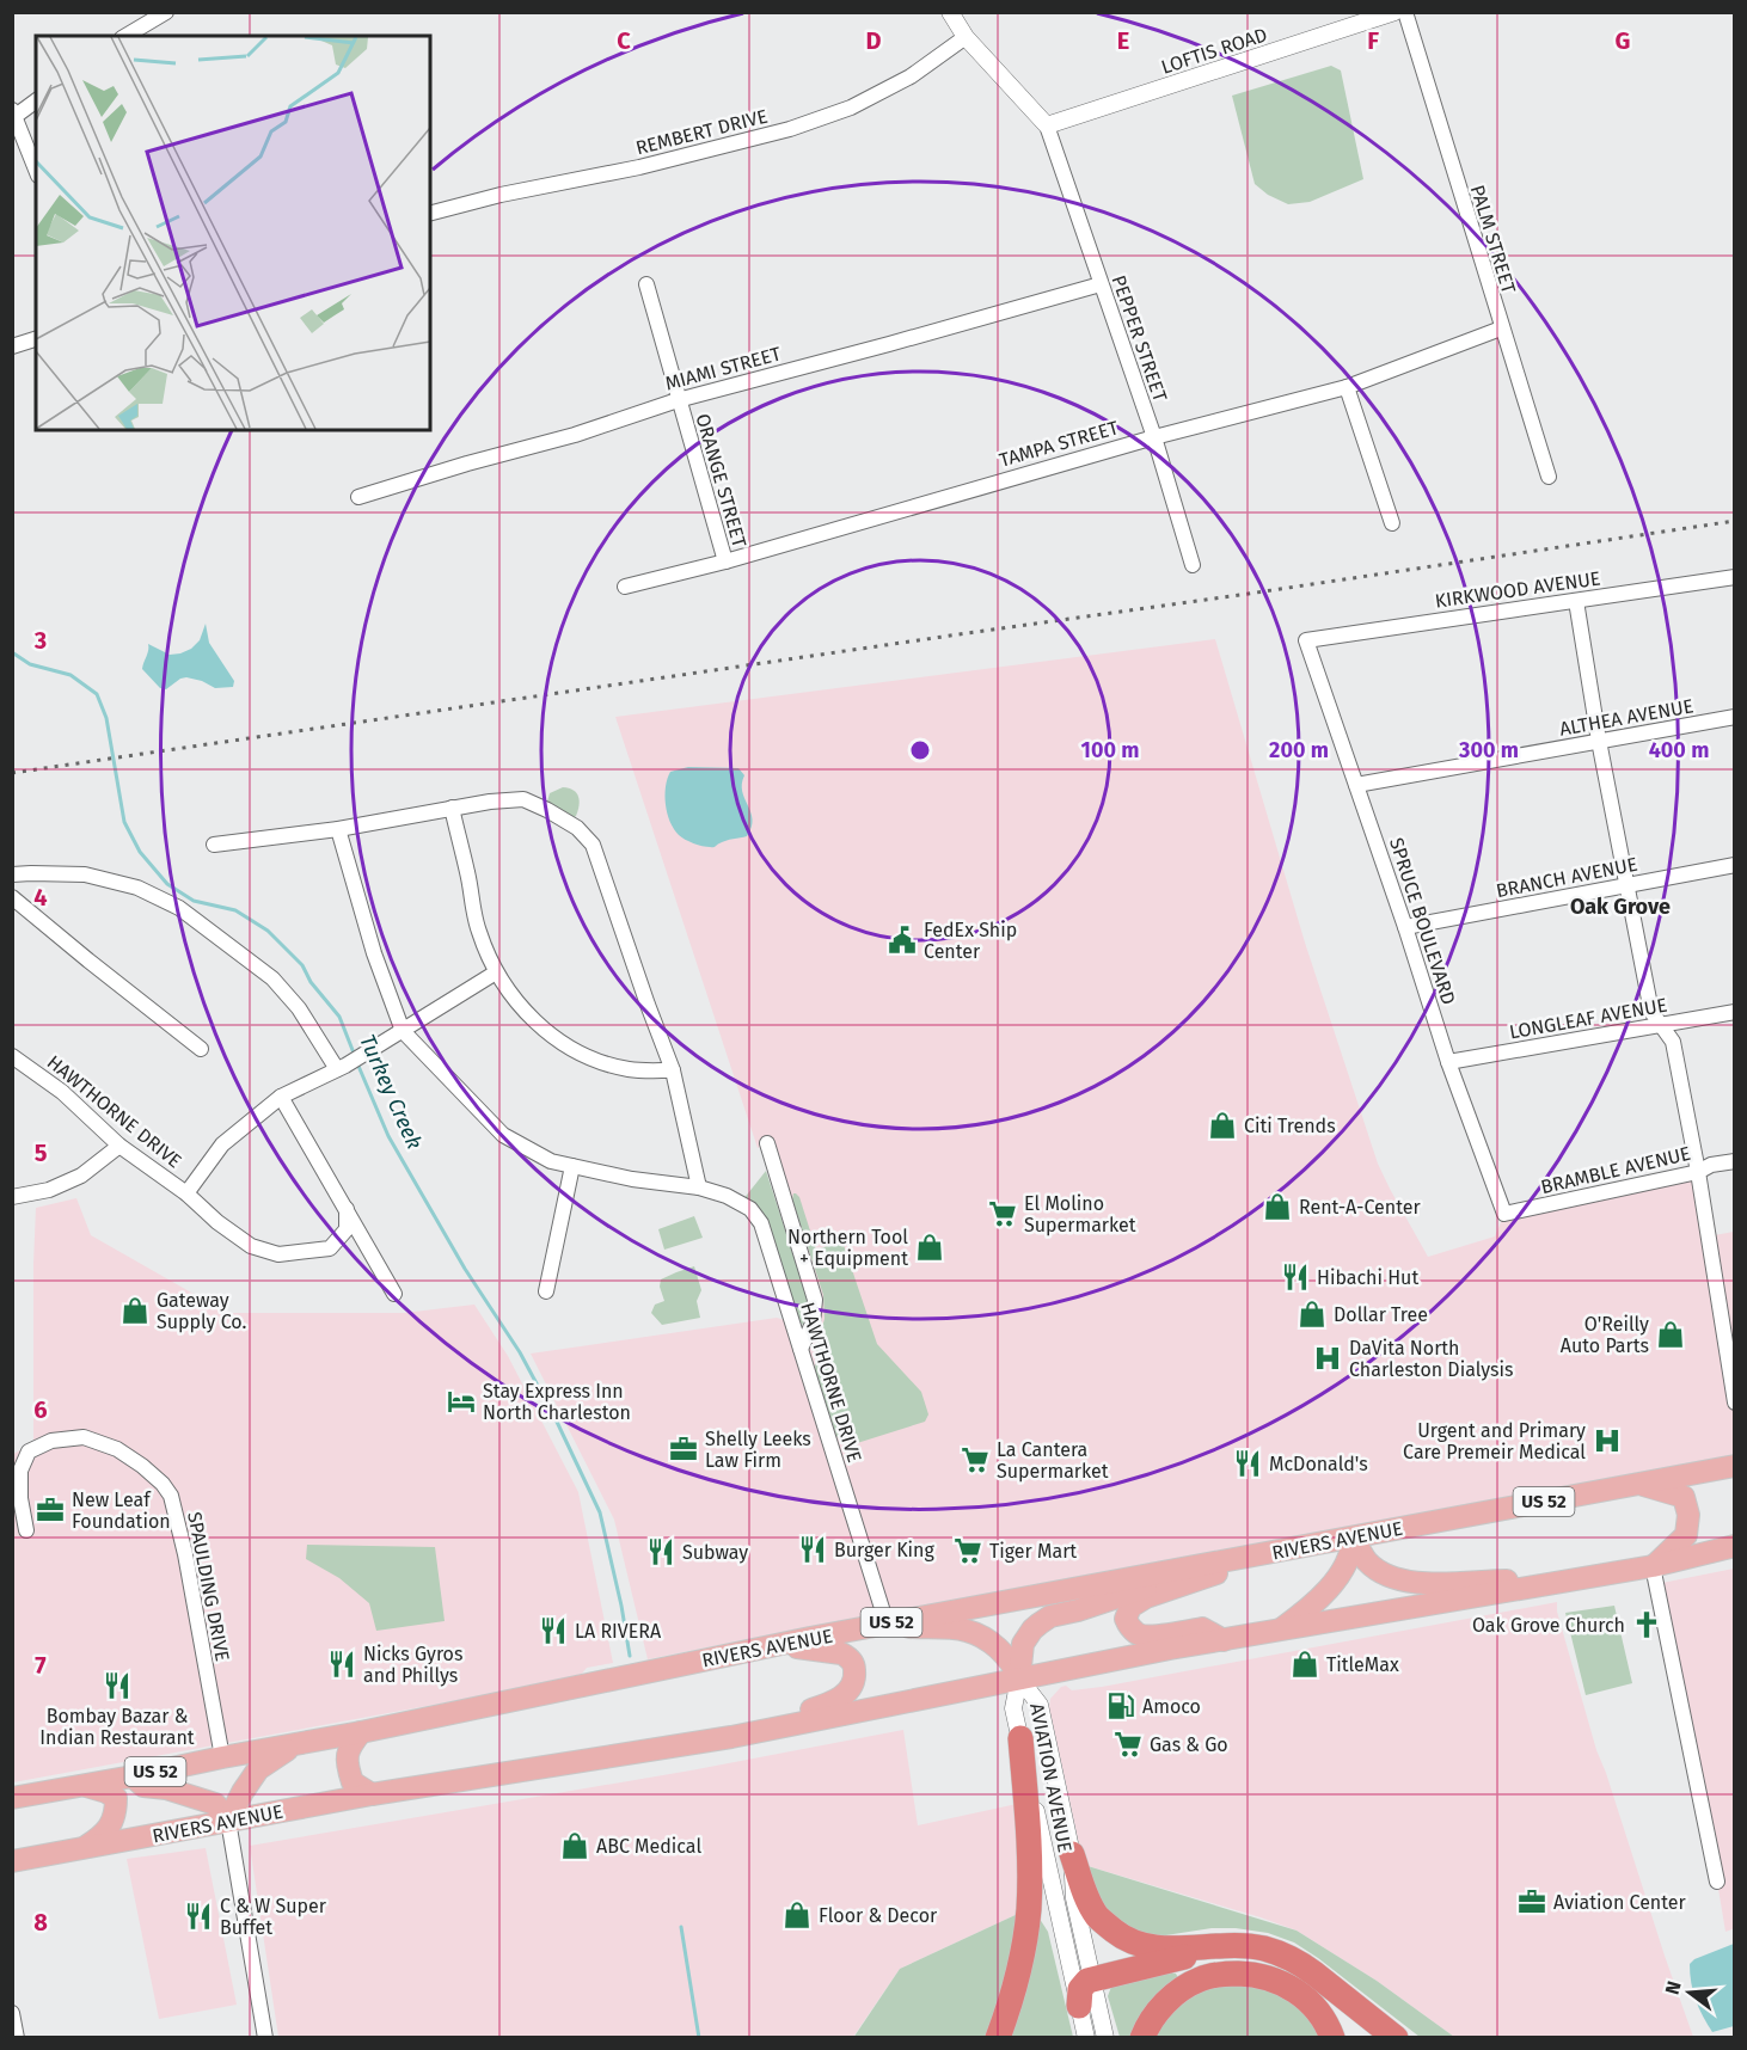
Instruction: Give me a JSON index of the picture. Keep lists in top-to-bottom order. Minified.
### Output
{"streets":{"main road":["US 52","RIVERS AVENUE"],"street":["LOFTIS ROAD","REMBERT DRIVE","PALM STREET","PEPPER STREET","MIAMI STREET","TAMPA STREET","ORANGE STREET","KIRKWOOD AVENUE","ALTHEA AVENUE","BRANCH AVENUE","SPRUCE BOULEVARD","LONGLEAF AVENUE","HAWTHORNE DRIVE","BRAMBLE AVENUE","SPAULDING DRIVE","AVIATION AVENUE"]},"crossings":[["LOFTIS ROAD","PEPPER STREET"],["PALM STREET","TAMPA STREET"],["PEPPER STREET","MIAMI STREET"],["PEPPER STREET","TAMPA STREET"],["MIAMI STREET","ORANGE STREET"],["TAMPA STREET","ORANGE STREET"],["KIRKWOOD AVENUE","SPRUCE BOULEVARD"],["ALTHEA AVENUE","SPRUCE BOULEVARD"],["BRANCH AVENUE","SPRUCE BOULEVARD"],["SPRUCE BOULEVARD","LONGLEAF AVENUE"],["SPRUCE BOULEVARD","BRAMBLE AVENUE"],["HAWTHORNE DRIVE","RIVERS AVENUE"],["RIVERS AVENUE","SPAULDING DRIVE"],["RIVERS AVENUE","AVIATION AVENUE"]],"districts":["Oak Grove"],"water":["Turkey Creek"],"places":{"public building":["FedEx Ship Center"],"shop":["Citi Trends","Rent-A-Center","Northern Tool + Equipment","Gateway Supply Co.","Dollar Tree","O'Reilly Auto Parts","TitleMax","ABC Medical","Floor & Decor"],"supermarket":["El Molino Supermarket","La Cantera Supermarket","Tiger Mart","Gas & Go"],"restaurant":["Hibachi Hut","McDonald's","Burger King","Subway","LA RIVERA","Nicks Gyros and Phillys","Bombay Bazar & Indian Restaurant","C & W Super Buffet"],"hospital":["DaVita North Charleston Dialysis","Urgent and Primary Care Premeir Medical"],"hotel":["Stay Express Inn North Charleston"],"office":["Shelly Leeks Law Firm","New Leaf Foundation","Aviation Center"],"church":["Oak Grove Church"],"fuel station":["Amoco"]},"north":"left","grid":{"columns":["C","D","E","F","G"],"rows":["3","4","5","6","7","8"]},"rings":["100 m","200 m","300 m","400 m"]}
